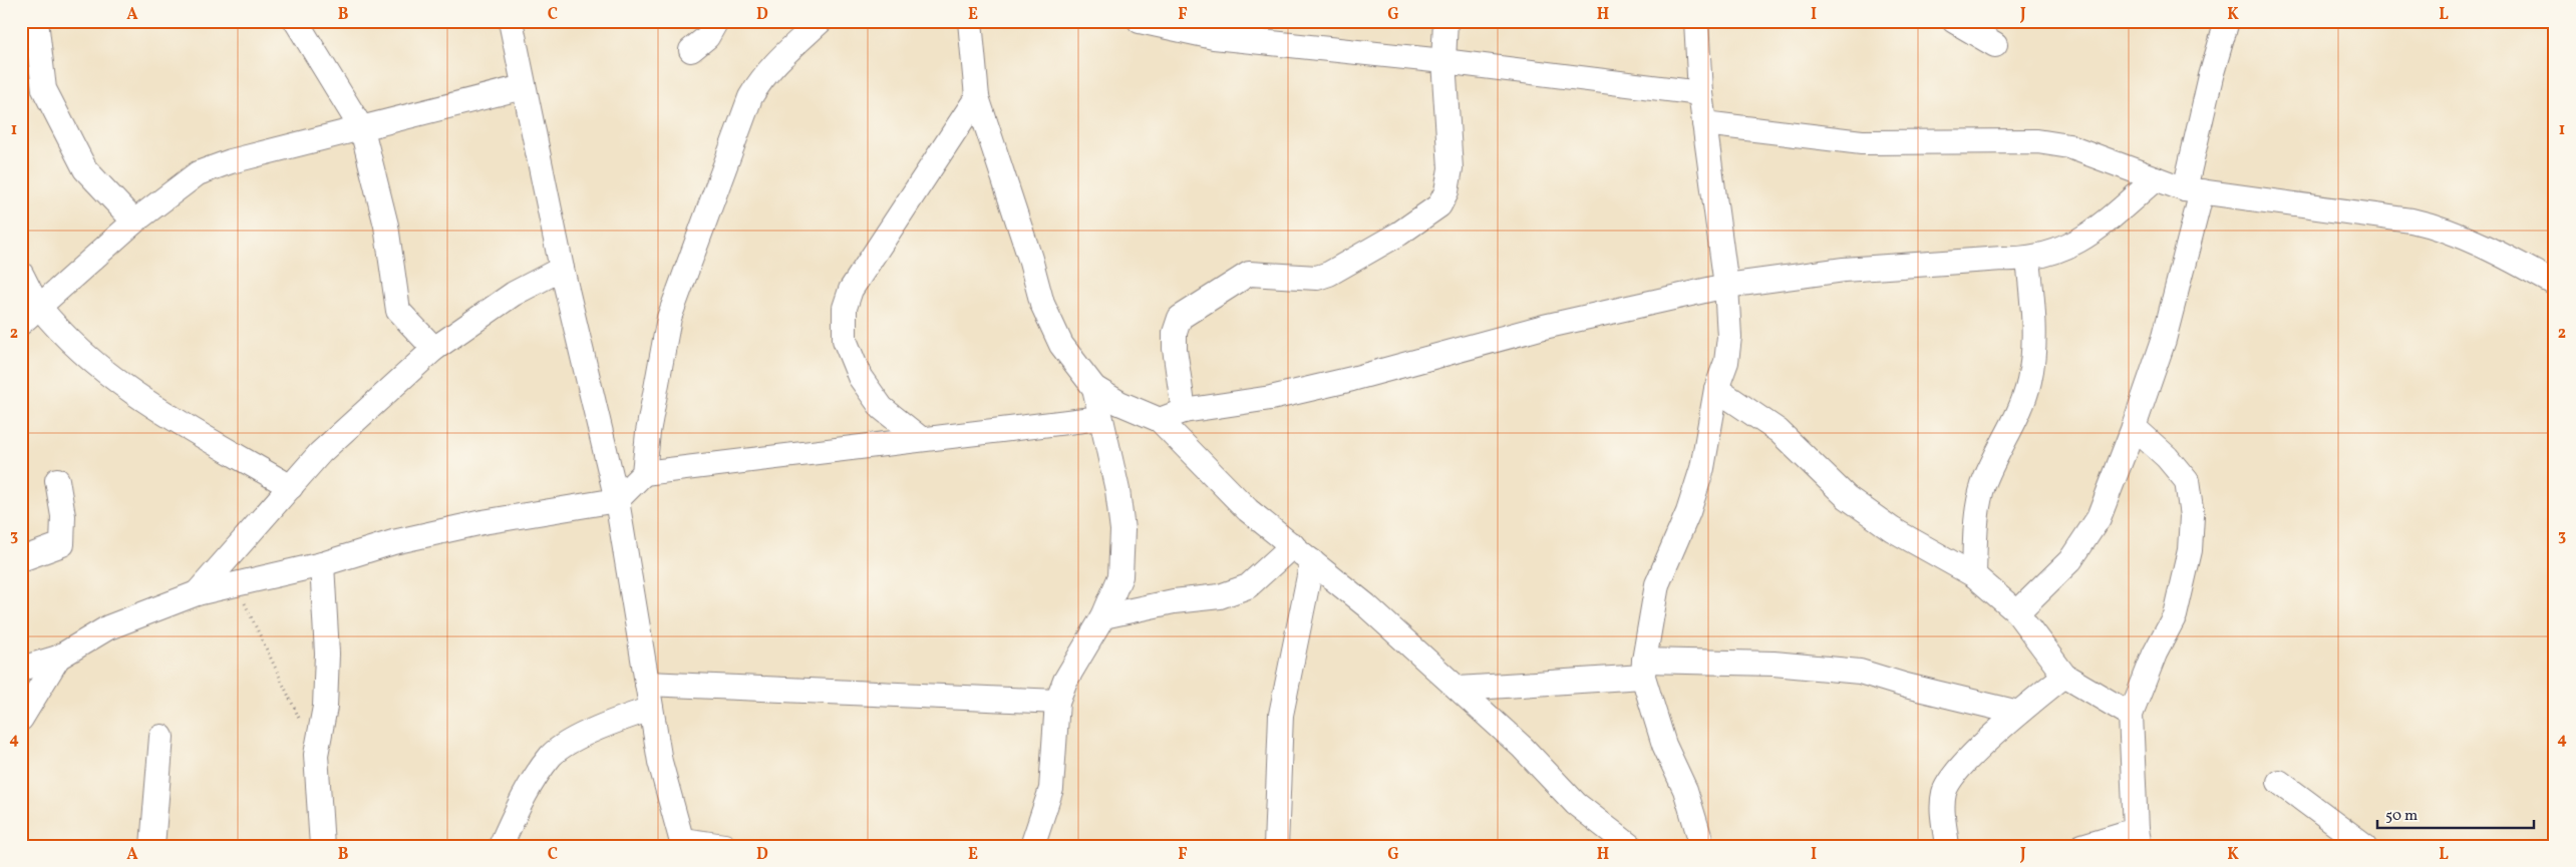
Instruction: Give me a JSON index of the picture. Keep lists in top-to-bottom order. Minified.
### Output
{"scale_bar":"50 m","grid":{"columns":["A","B","C","D","E","F","G","H","I","J","K","L"],"rows":["1","2","3","4"]}}
